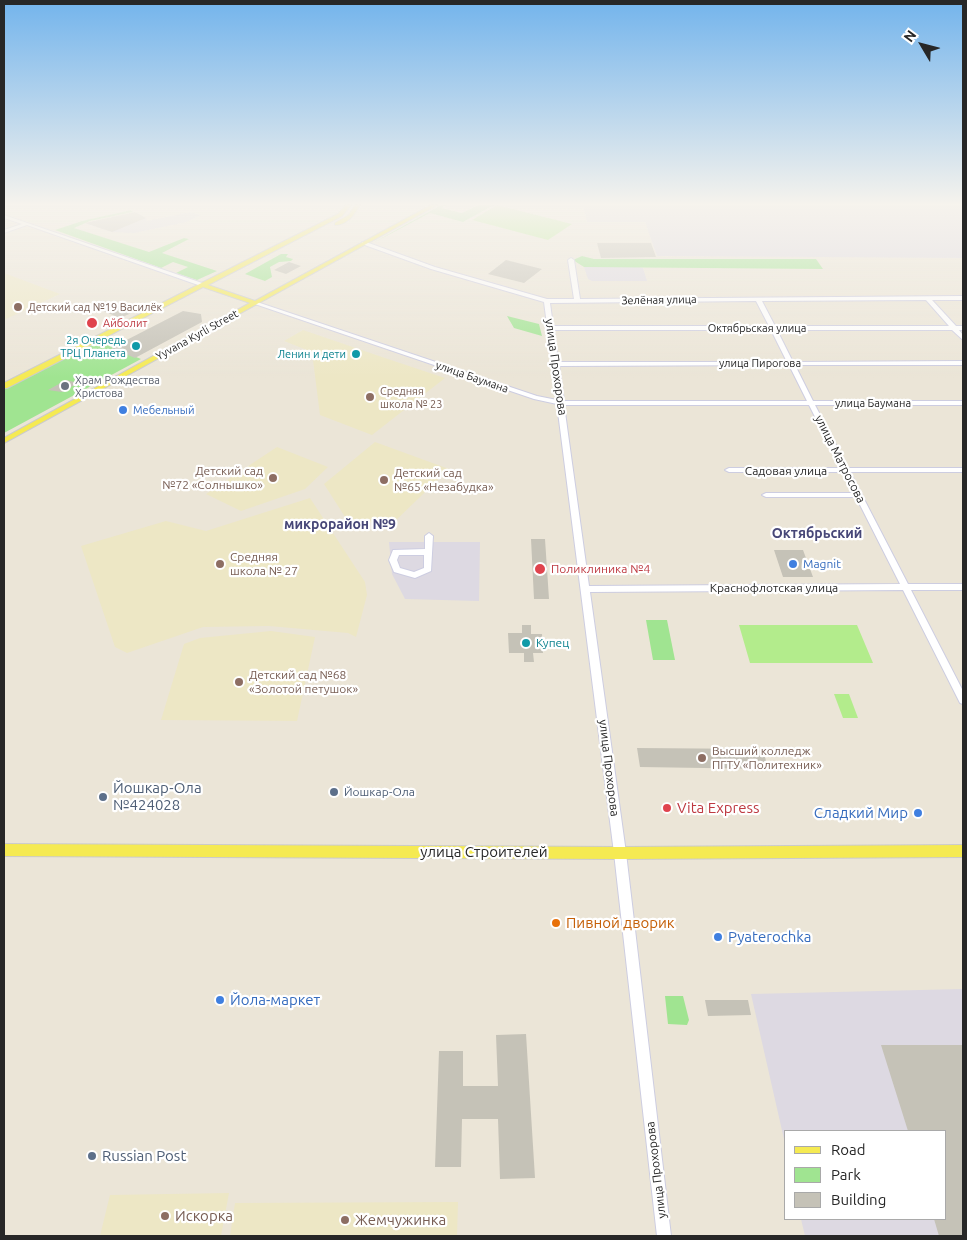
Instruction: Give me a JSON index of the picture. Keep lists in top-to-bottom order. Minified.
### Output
{"streets":{"main road":["Yyvana Kyrli Street","улица Баумана","улица Строителей"],"street":["Зелёная улица","Октябрьская улица","улица Пирогова","улица Прохорова","улица Матросова","Садовая улица","Краснофлотская улица"]},"crossings":[["Зелёная улица","улица Прохорова"],["Зелёная улица","улица Матросова"],["Октябрьская улица","улица Прохорова"],["Октябрьская улица","улица Матросова"],["Yyvana Kyrli Street","улица Баумана"],["улица Пирогова","улица Прохорова"],["улица Пирогова","улица Матросова"],["улица Прохорова","улица Баумана"],["улица Прохорова","Краснофлотская улица"],["улица Прохорова","улица Строителей"],["улица Баумана","улица Матросова"],["улица Матросова","Садовая улица"],["улица Матросова","Краснофлотская улица"]],"districts":["микрорайон №9","Октябрьский"],"places":["Детский сад №19 Василёк","Айболит","2я Очередь ТРЦ Планета","Ленин и дети","Храм Рождества Христова","Средняя школа № 23","Мебельный","Детский сад №72 «Солнышко»","Детский сад №65 «Незабудка»","Средняя школа № 27","Magnit","Поликлиника №4","Купец","Детский сад №68 «Золотой петушок»","Высший колледж ПГТУ «Политехник»","Йошкар-Ола","Йошкар-Ола №424028","Vita Express","Сладкий Мир","Пивной дворик","Pyaterochka","Йола-маркет","Russian Post","Искорка","Жемчужинка"],"legend":["Road","Park","Building"],"north":"top left"}
